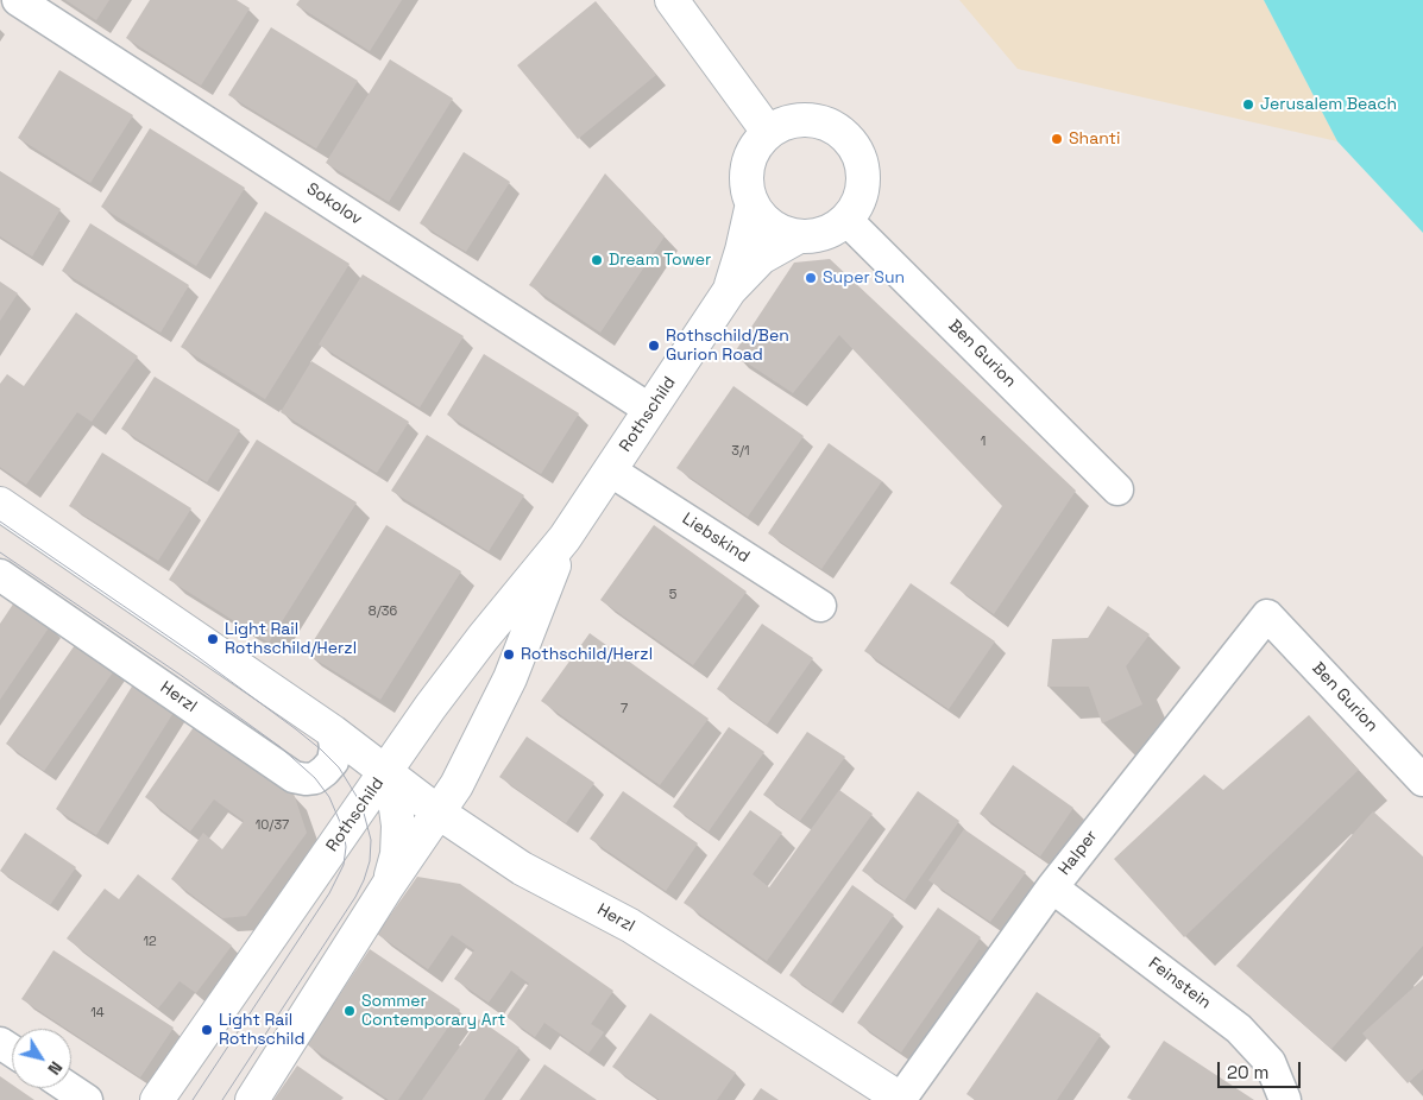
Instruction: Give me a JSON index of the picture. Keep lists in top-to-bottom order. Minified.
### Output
{"streets":{"street":["Sokolov","Ben Gurion","Rothschild","Liebskind","Herzl","Halper","Feinstein"]},"crossings":[["Sokolov","Rothschild"],["Ben Gurion","Rothschild"],["Ben Gurion","Halper"],["Rothschild","Liebskind"],["Rothschild","Herzl"],["Herzl","Halper"],["Halper","Feinstein"]],"places":["Jerusalem Beach","Shanti","Dream Tower","Super Sun","Rothschild/Ben Gurion Road","Light Rail Rothschild/Herzl","Rothschild/Herzl","Sommer Contemporary Art","Light Rail Rothschild"],"house_numbers":["1","3/1","5","8/36","7","10/37","12","14"],"scale_bar":"20 m","north":"bottom right"}
